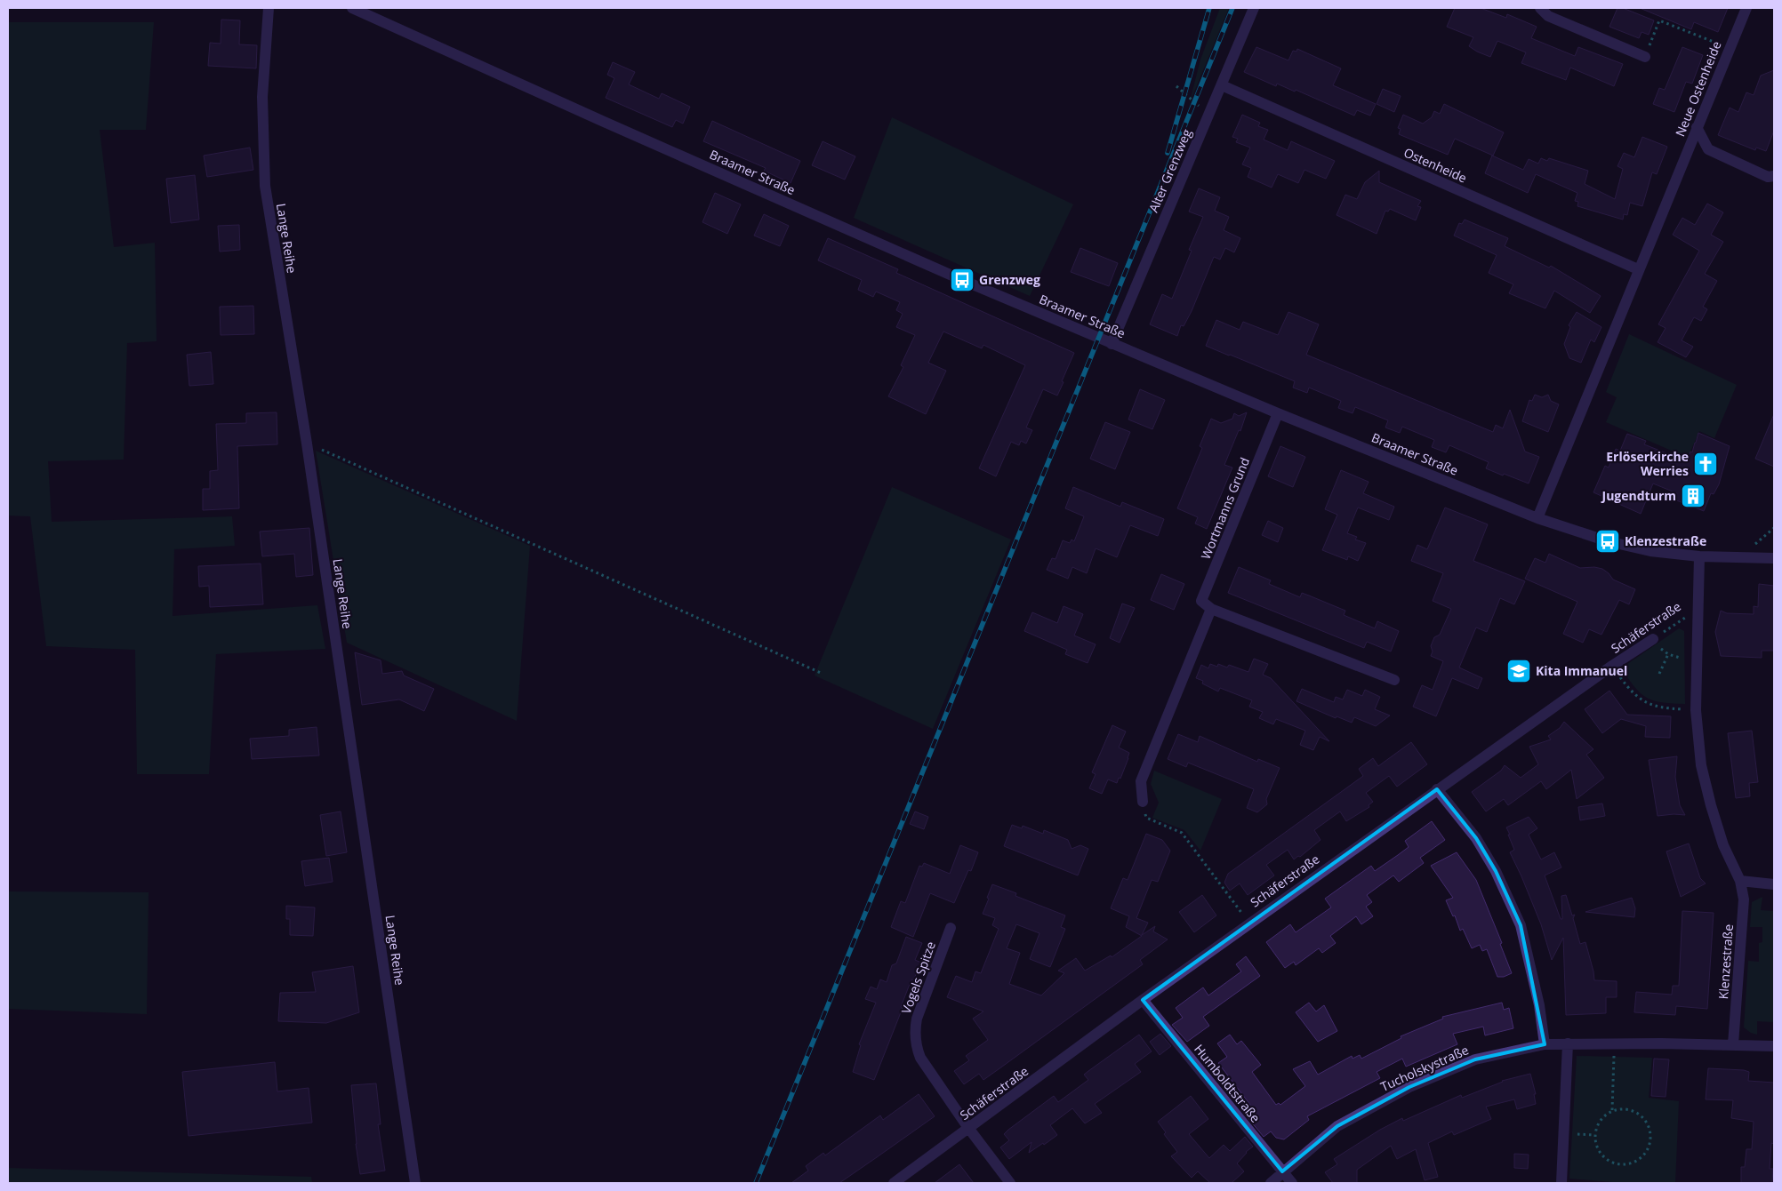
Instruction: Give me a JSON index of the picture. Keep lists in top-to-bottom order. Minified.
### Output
{"streets":{"street":["Neue Ostenheide","Ostenheide","Alter Grenzweg","Braamer Straße","Lange Reihe","Wortmanns Grund","Schäferstraße","Klenzestraße","Vogels Spitze","Tucholskystraße","Humboldtstraße"]},"crossings":[["Neue Ostenheide","Ostenheide"],["Ostenheide","Alter Grenzweg"],["Alter Grenzweg","Braamer Straße"],["Braamer Straße","Wortmanns Grund"],["Braamer Straße","Klenzestraße"],["Schäferstraße","Klenzestraße"],["Schäferstraße","Vogels Spitze"],["Schäferstraße","Humboldtstraße"],["Klenzestraße","Tucholskystraße"],["Tucholskystraße","Humboldtstraße"]],"places":{"bus stop":["Grenzweg","Klenzestraße"],"church":["Erlöserkirche Werries"],"building":["Jugendturm"],"school or university":["Kita Immanuel"]}}
